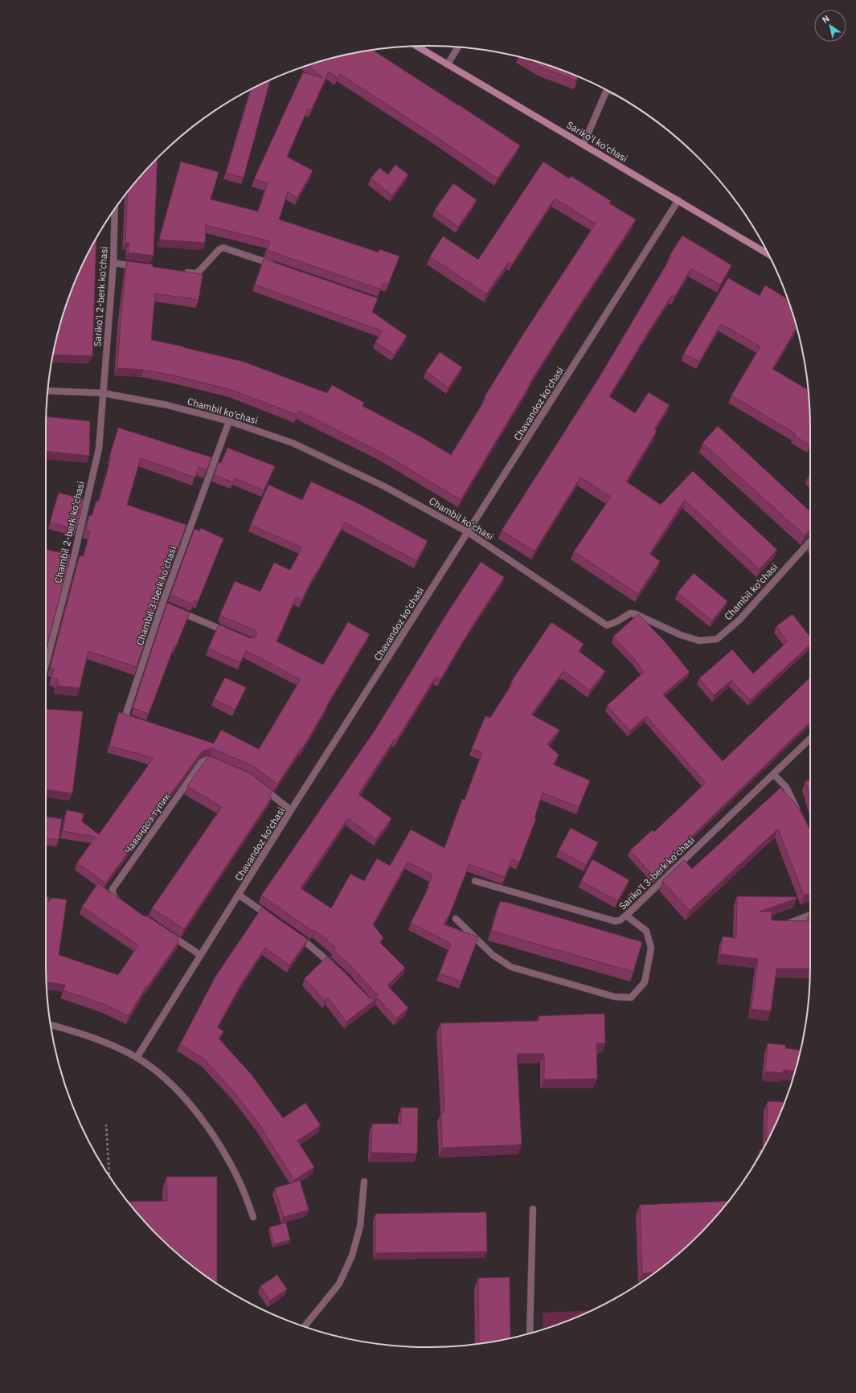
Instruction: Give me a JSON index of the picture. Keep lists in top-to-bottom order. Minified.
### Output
{"streets":{"main road":["Sariko'l ko'chasi"],"street":["Sariko'l 2-berk ko'chasi","Chavandoz ko'chasi","Chambil ko'chasi","Chambil 2-berk ko'chasi","Chambil 3-berk ko'chasi","Чавандоз тупик","Sariko'l 3-berk ko'chasi"]},"crossings":[["Sariko'l ko'chasi","Chavandoz ko'chasi"],["Sariko'l 2-berk ko'chasi","Chambil ko'chasi"],["Sariko'l 2-berk ko'chasi","Chambil 2-berk ko'chasi"],["Chavandoz ko'chasi","Chambil ko'chasi"],["Chambil ko'chasi","Chambil 2-berk ko'chasi"],["Chambil ko'chasi","Chambil 3-berk ko'chasi"]],"north":"top left"}
